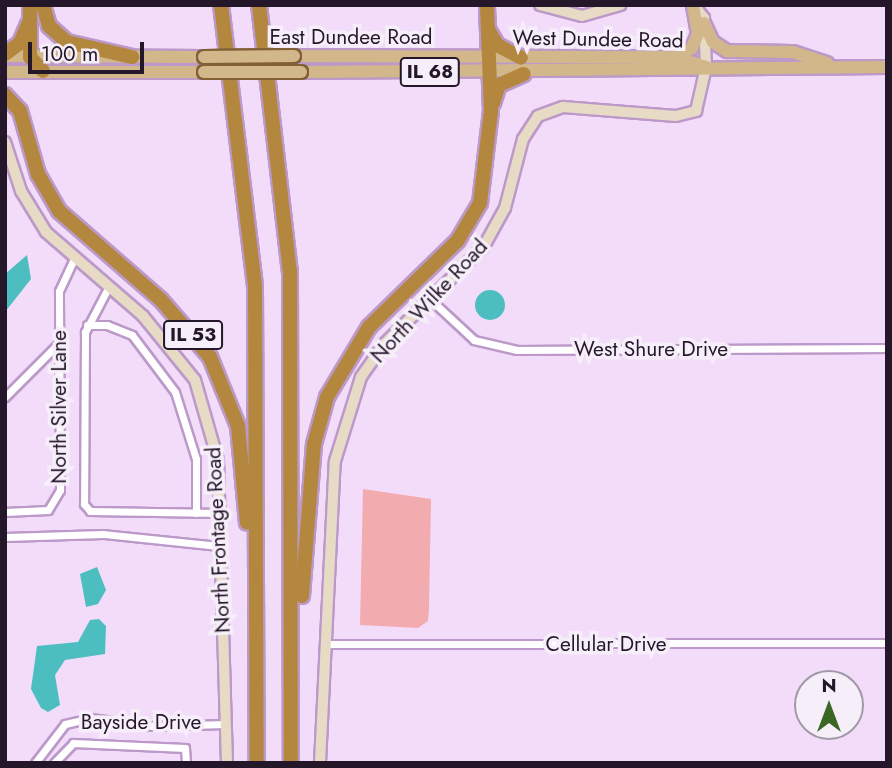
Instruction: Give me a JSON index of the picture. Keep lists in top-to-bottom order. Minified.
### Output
{"streets":{"highway":["IL 53"],"main road":["East Dundee Road","West Dundee Road","IL 68"],"street":["North Wilke Road","West Shure Drive","North Silver Lane","North Frontage Road","Cellular Drive","Bayside Drive"]},"crossings":[["East Dundee Road","West Dundee Road"],["West Dundee Road","North Wilke Road"],["North Wilke Road","West Shure Drive"],["North Wilke Road","Cellular Drive"],["North Silver Lane","North Frontage Road"],["North Frontage Road","Bayside Drive"]],"scale_bar":"100 m","north":"top"}
